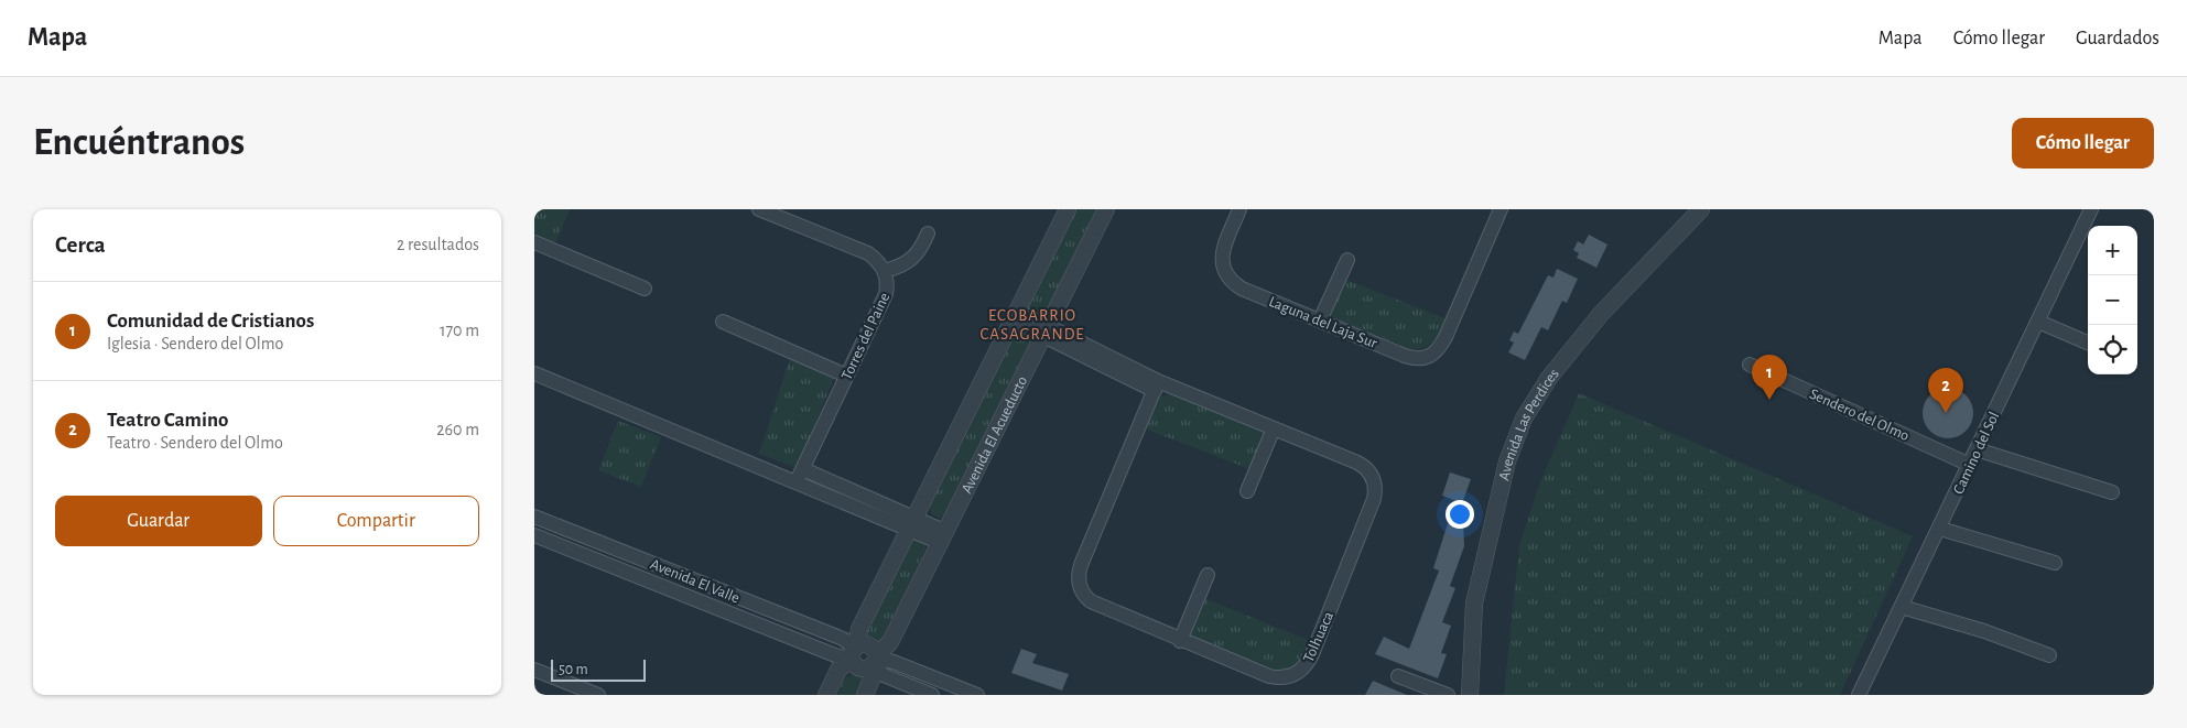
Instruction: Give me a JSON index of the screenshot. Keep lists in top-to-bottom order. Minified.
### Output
{"streets":{"street":["Laguna del Laja Sur","Torres del Paine","Sendero del Olmo","Avenida Las Perdices","Avenida El Acueducto","Camino del Sol","Avenida El Valle","Tolhuaca"]},"crossings":[["Sendero del Olmo","Camino del Sol"]],"districts":["ECOBARRIO CASAGRANDE"],"scale_bar":"50 m","page":{"header":"Mapa","nav":["Mapa","Cómo llegar","Guardados"],"buttons":["Cómo llegar",["Guardar","Compartir"]],"title":"Encuéntranos","heading":["Cerca","2 resultados"],"map_buttons":["+","−"],"list":[{"mark":"1","name":"Comunidad de Cristianos","note":"Iglesia · Sendero del Olmo","value":"170 m"},{"mark":"2","name":"Teatro Camino","note":"Teatro · Sendero del Olmo","value":"260 m"}],"pins":["1","2"],"scale":"50 m"}}
